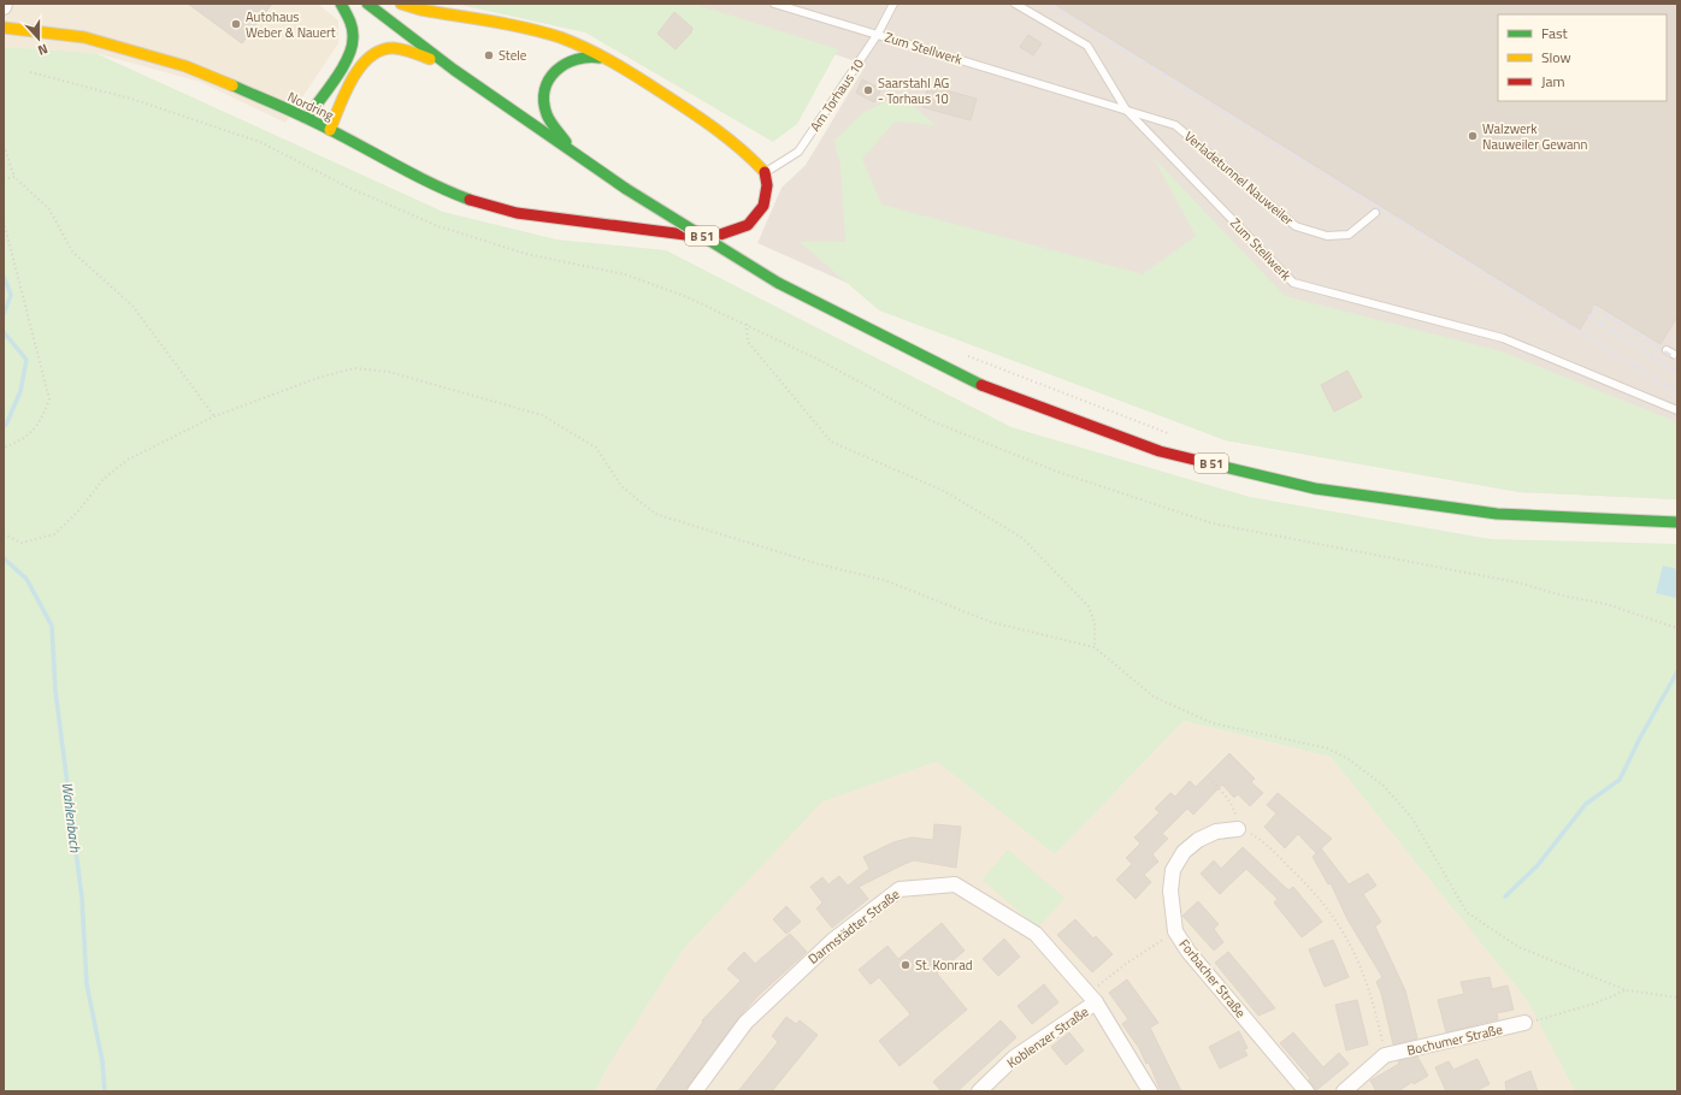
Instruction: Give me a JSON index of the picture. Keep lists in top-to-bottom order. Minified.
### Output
{"streets":{"main road":["Nordring","B 51"],"street":["Darmstädter Straße","Forbacher Straße","Koblenzer Straße","Bochumer Straße"],"lane":["Zum Stellwerk","Am Torhaus 10","Verladetunnel Nauweiler"]},"crossings":[["Zum Stellwerk","Am Torhaus 10"],["Zum Stellwerk","Verladetunnel Nauweiler"],["Am Torhaus 10","Nordring"],["Darmstädter Straße","Koblenzer Straße"]],"water":["Wahlenbach"],"places":["Autohaus Weber & Nauert","Stele","Saarstahl AG - Torhaus 10","Walzwerk Nauweiler Gewann","St. Konrad"],"legend":["Fast","Slow","Jam"],"north":"bottom"}
